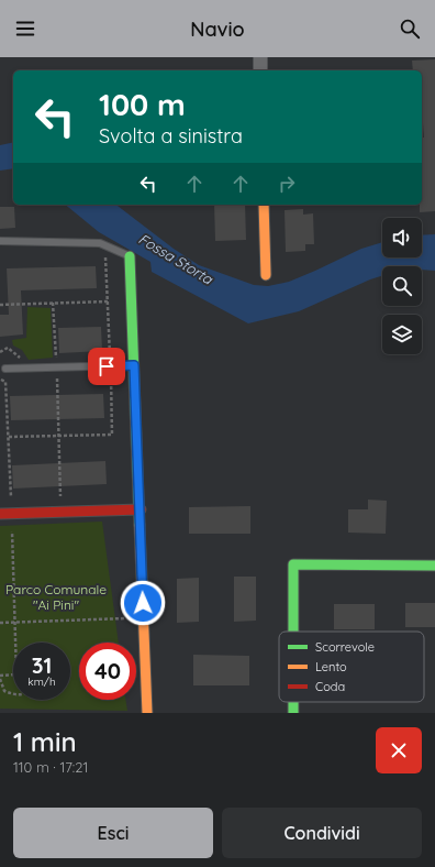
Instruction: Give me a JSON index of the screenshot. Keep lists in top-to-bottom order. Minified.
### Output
{"water":["Fossa Storta"],"parks":["Parco Comunale \"Ai Pini\""],"legend":["Scorrevole","Lento","Coda"],"page":{"header":"Navio","turn":["100 m","Svolta a sinistra"],"speed":"31 km/h","limit":"40","heading":["1 min","110 m · 17:21"],"buttons":["Esci","Condividi"]}}
